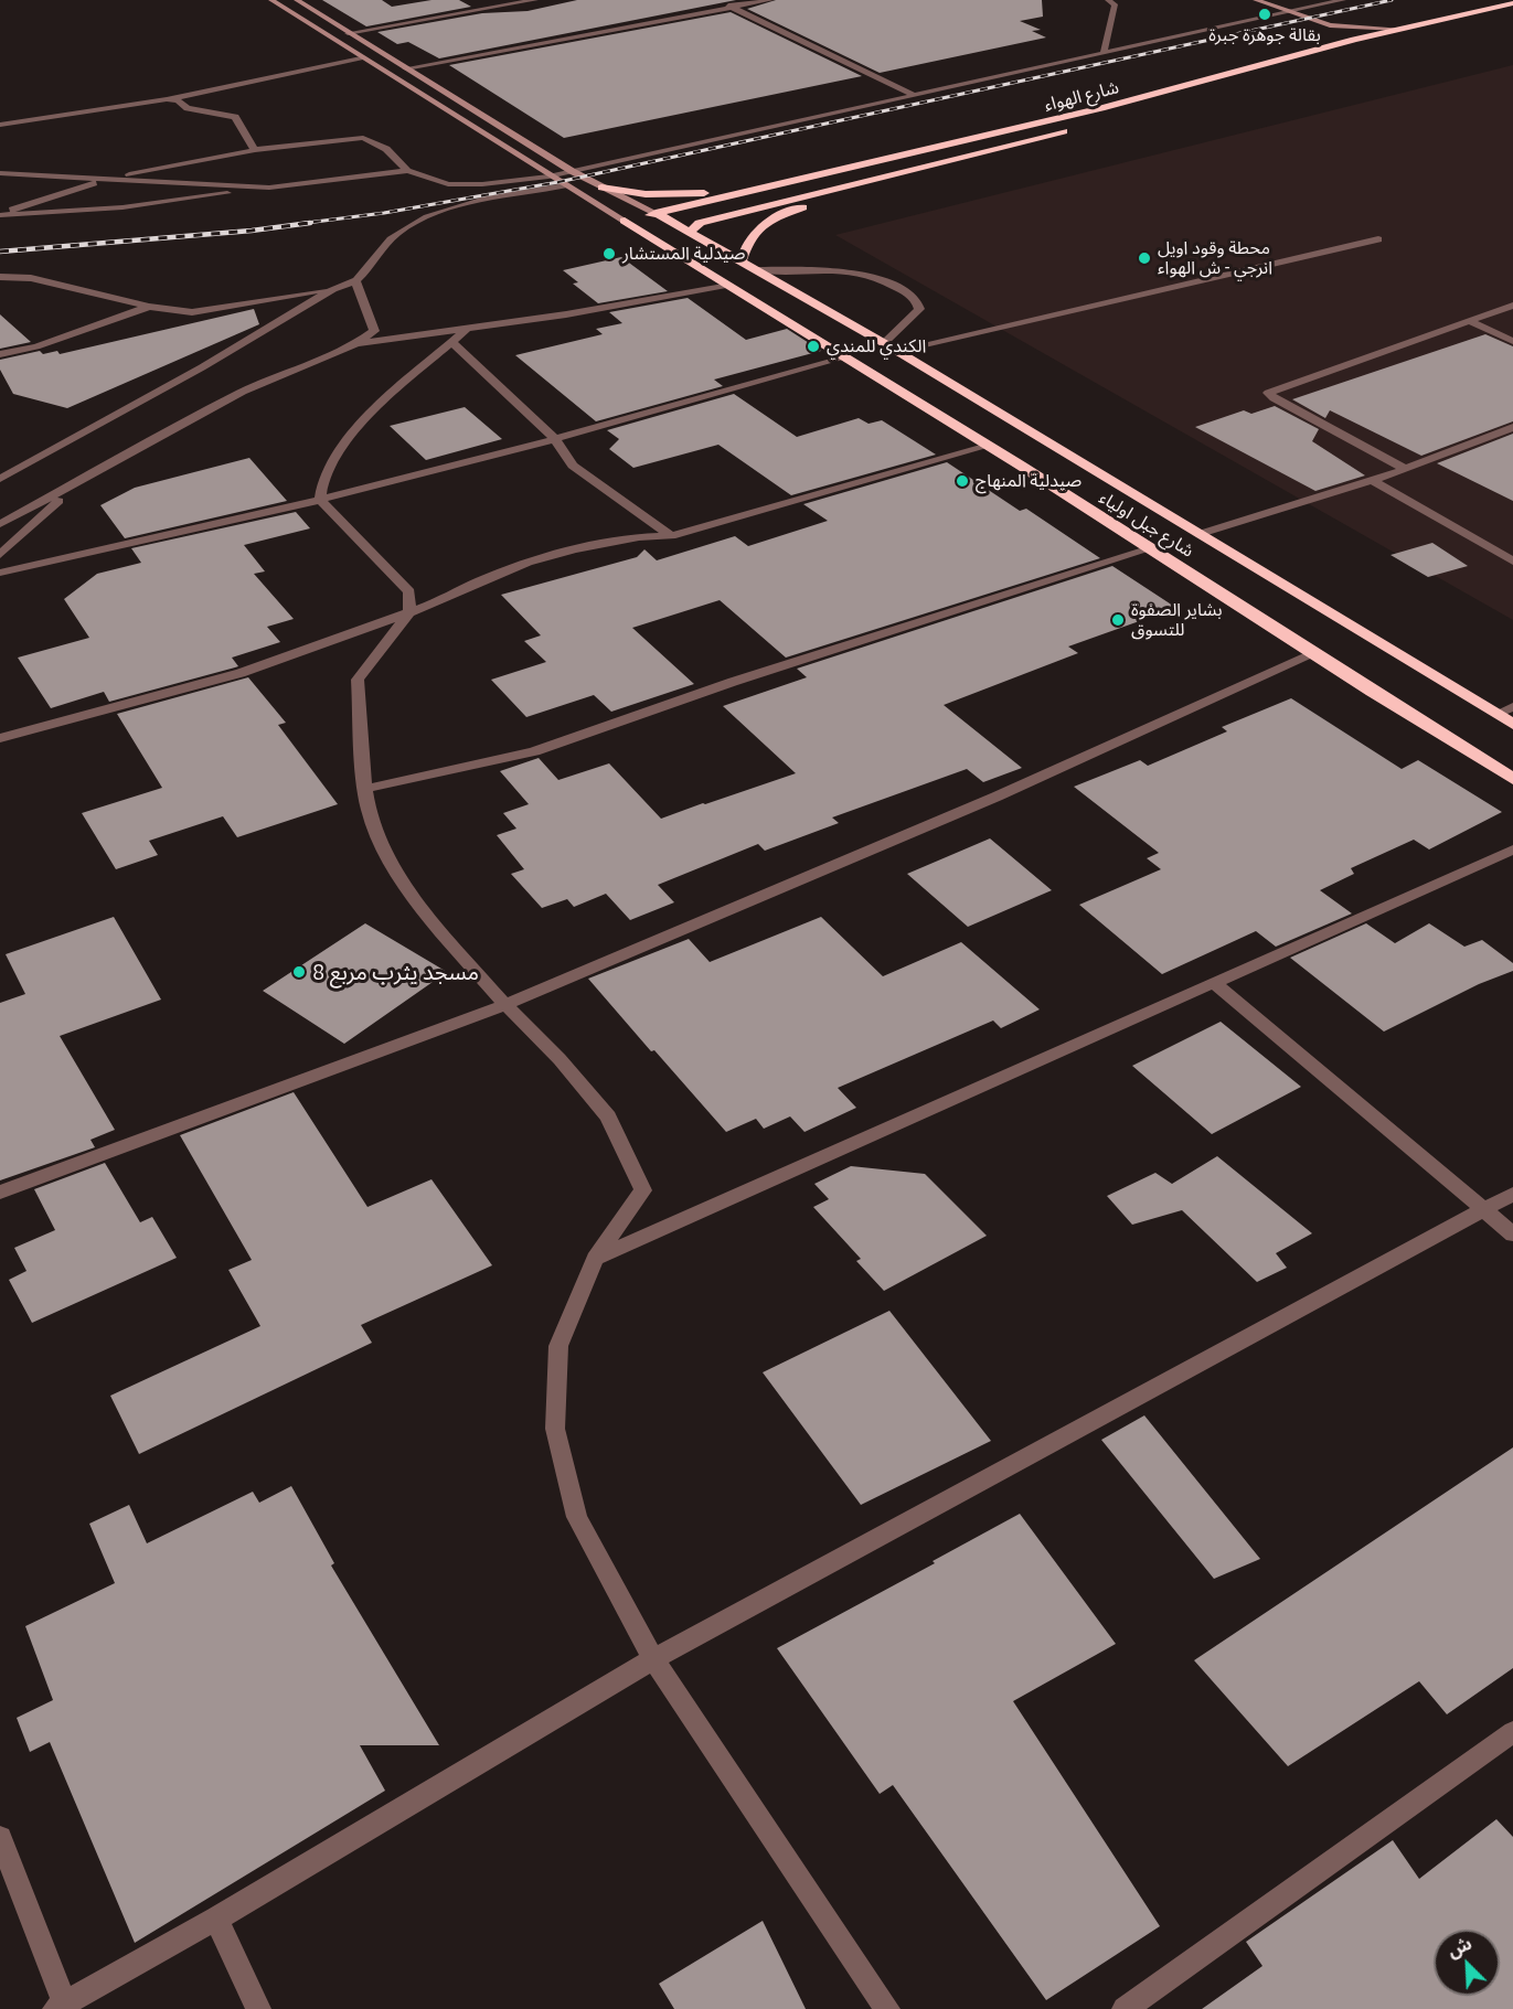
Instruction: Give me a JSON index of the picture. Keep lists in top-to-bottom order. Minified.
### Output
{"streets":{"highway":["شارع الهواء","شارع جبل اولياء"]},"crossings":[["شارع الهواء","شارع جبل اولياء"]],"places":["بقالة جوهرة جبرة","صيدلية المستشار","محطة وقود اويل انرجي - ش الهواء","الكندي للمندي","صيدلية المنهاج","بشاير الصفوة للتسوق","مسجد يثرب مربع 8"],"north":"top left"}
